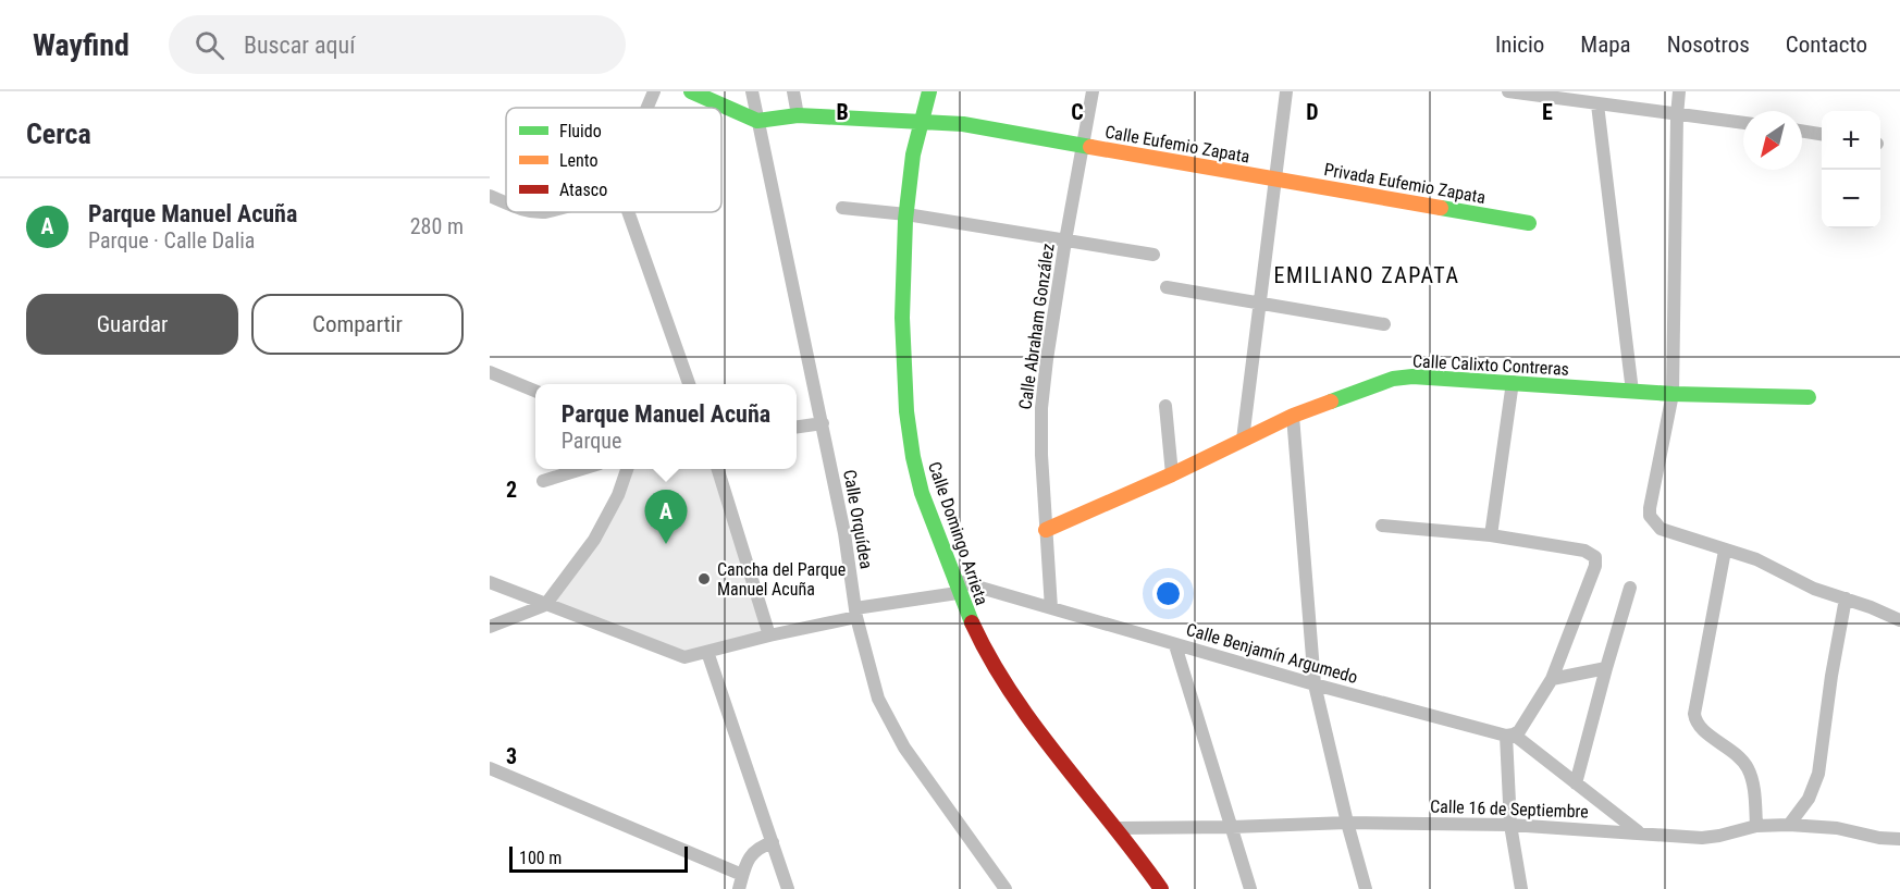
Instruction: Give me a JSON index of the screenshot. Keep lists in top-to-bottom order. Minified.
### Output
{"streets":{"street":["Calle Eufemio Zapata","Privada Eufemio Zapata","Calle Abraham González","Calle Calixto Contreras","Calle Orquídea","Calle Domingo Arrieta","Calle Benjamín Argumedo","Calle 16 de Septiembre"]},"crossings":[["Calle Eufemio Zapata","Privada Eufemio Zapata"],["Calle Eufemio Zapata","Calle Abraham González"],["Calle Eufemio Zapata","Calle Orquídea"],["Calle Eufemio Zapata","Calle Domingo Arrieta"],["Calle Abraham González","Calle Calixto Contreras"],["Calle Abraham González","Calle Benjamín Argumedo"],["Calle Domingo Arrieta","Calle Benjamín Argumedo"],["Calle Domingo Arrieta","Calle 16 de Septiembre"]],"districts":["EMILIANO ZAPATA"],"places":["Cancha del Parque Manuel Acuña"],"legend":["Fluido","Lento","Atasco"],"scale_bar":"100 m","north":"bottom left","page":{"header":"Wayfind","search":"Buscar aquí","nav":["Inicio","Mapa","Nosotros","Contacto"],"heading":"Cerca","map_buttons":["+","−"],"list":[{"mark":"A","name":"Parque Manuel Acuña","note":"Parque · Calle Dalia","value":"280 m"}],"buttons":["Guardar","Compartir"],"popup":["Parque Manuel Acuña","Parque"],"pins":"A","scale":"100 m"},"grid":{"columns":["B","C","D","E"],"rows":["2","3"]}}
